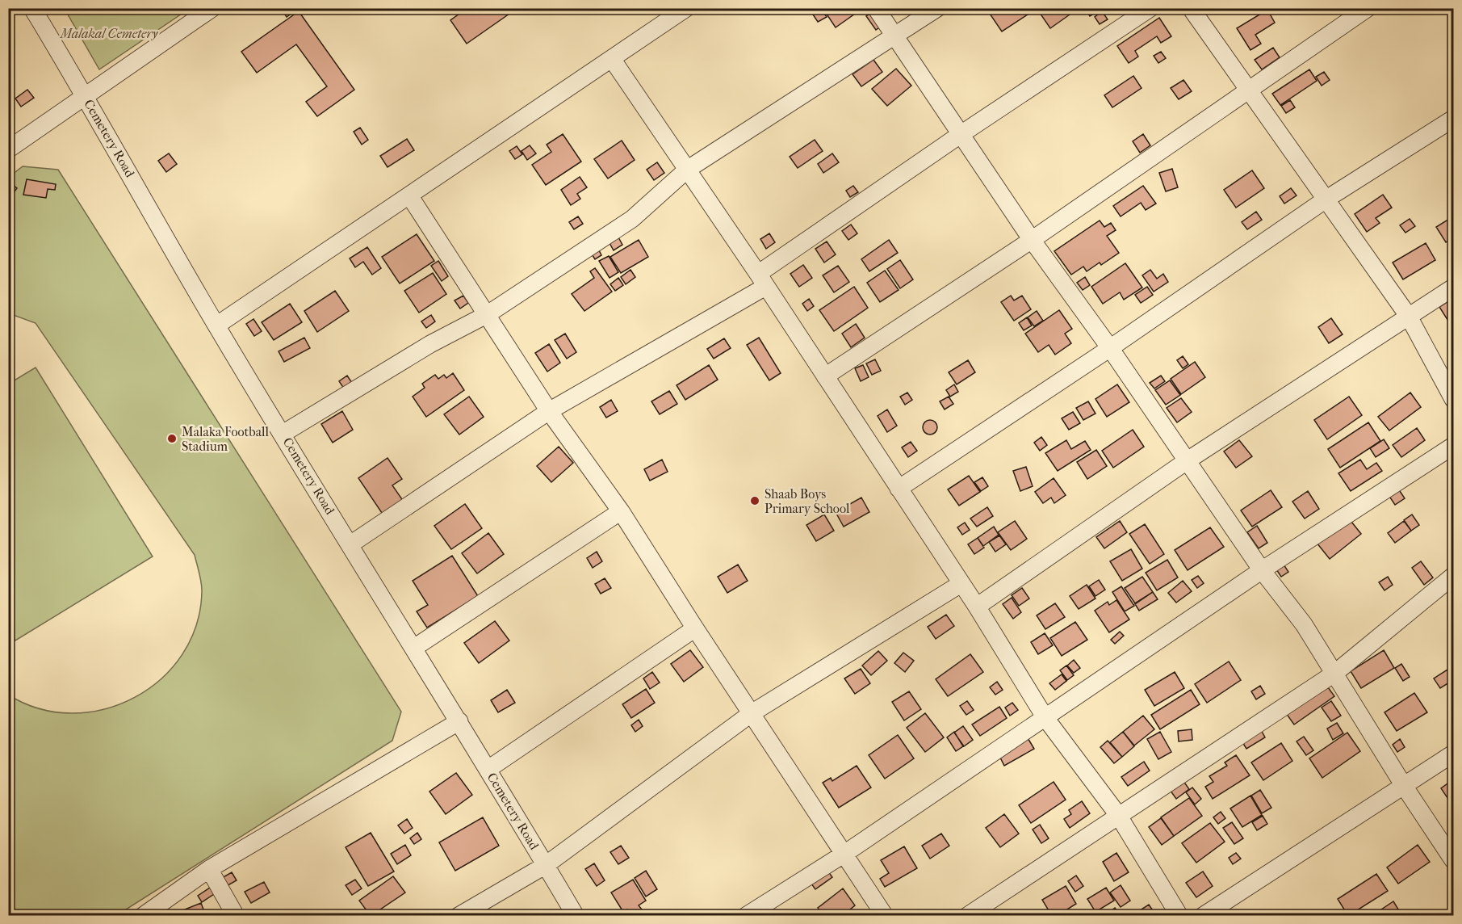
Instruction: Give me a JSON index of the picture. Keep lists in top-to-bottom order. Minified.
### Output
{"streets":{"street":["Cemetery Road"]},"parks":["Malakal Cemetery"],"places":["Malaka Football Stadium","Shaab Boys Primary School"]}
